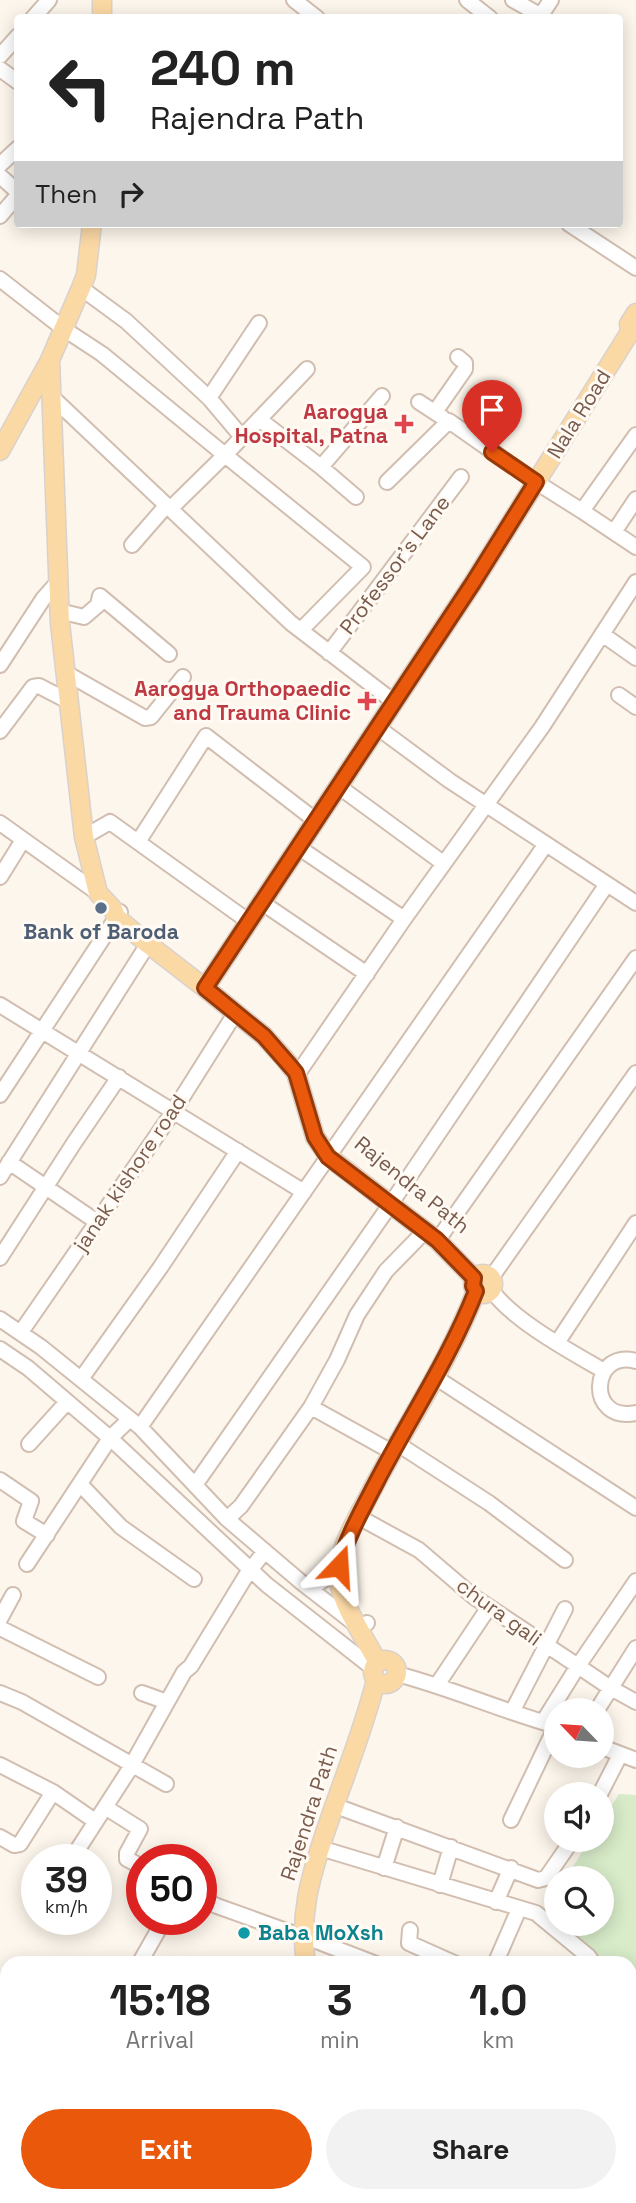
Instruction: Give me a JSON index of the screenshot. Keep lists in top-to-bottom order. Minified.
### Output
{"streets":{"main road":["Nala Road","Rajendra Path"],"street":["Professor's Lane","janak kishore road","chura gali"]},"crossings":[["Nala Road","Rajendra Path"],["janak kishore road","Rajendra Path"]],"places":{"health":["Aarogya Hospital, Patna","Aarogya Orthopaedic and Trauma Clinic"],"other":["Bank of Baroda","Baba MoXsh"]},"north":"top left","page":{"turn":["240 m","Rajendra Path"],"then":"Then","speed":"39 km/h","limit":"50","eta":["15:18","Arrival","3","min","1.0","km"],"buttons":["Exit","Share"]}}
